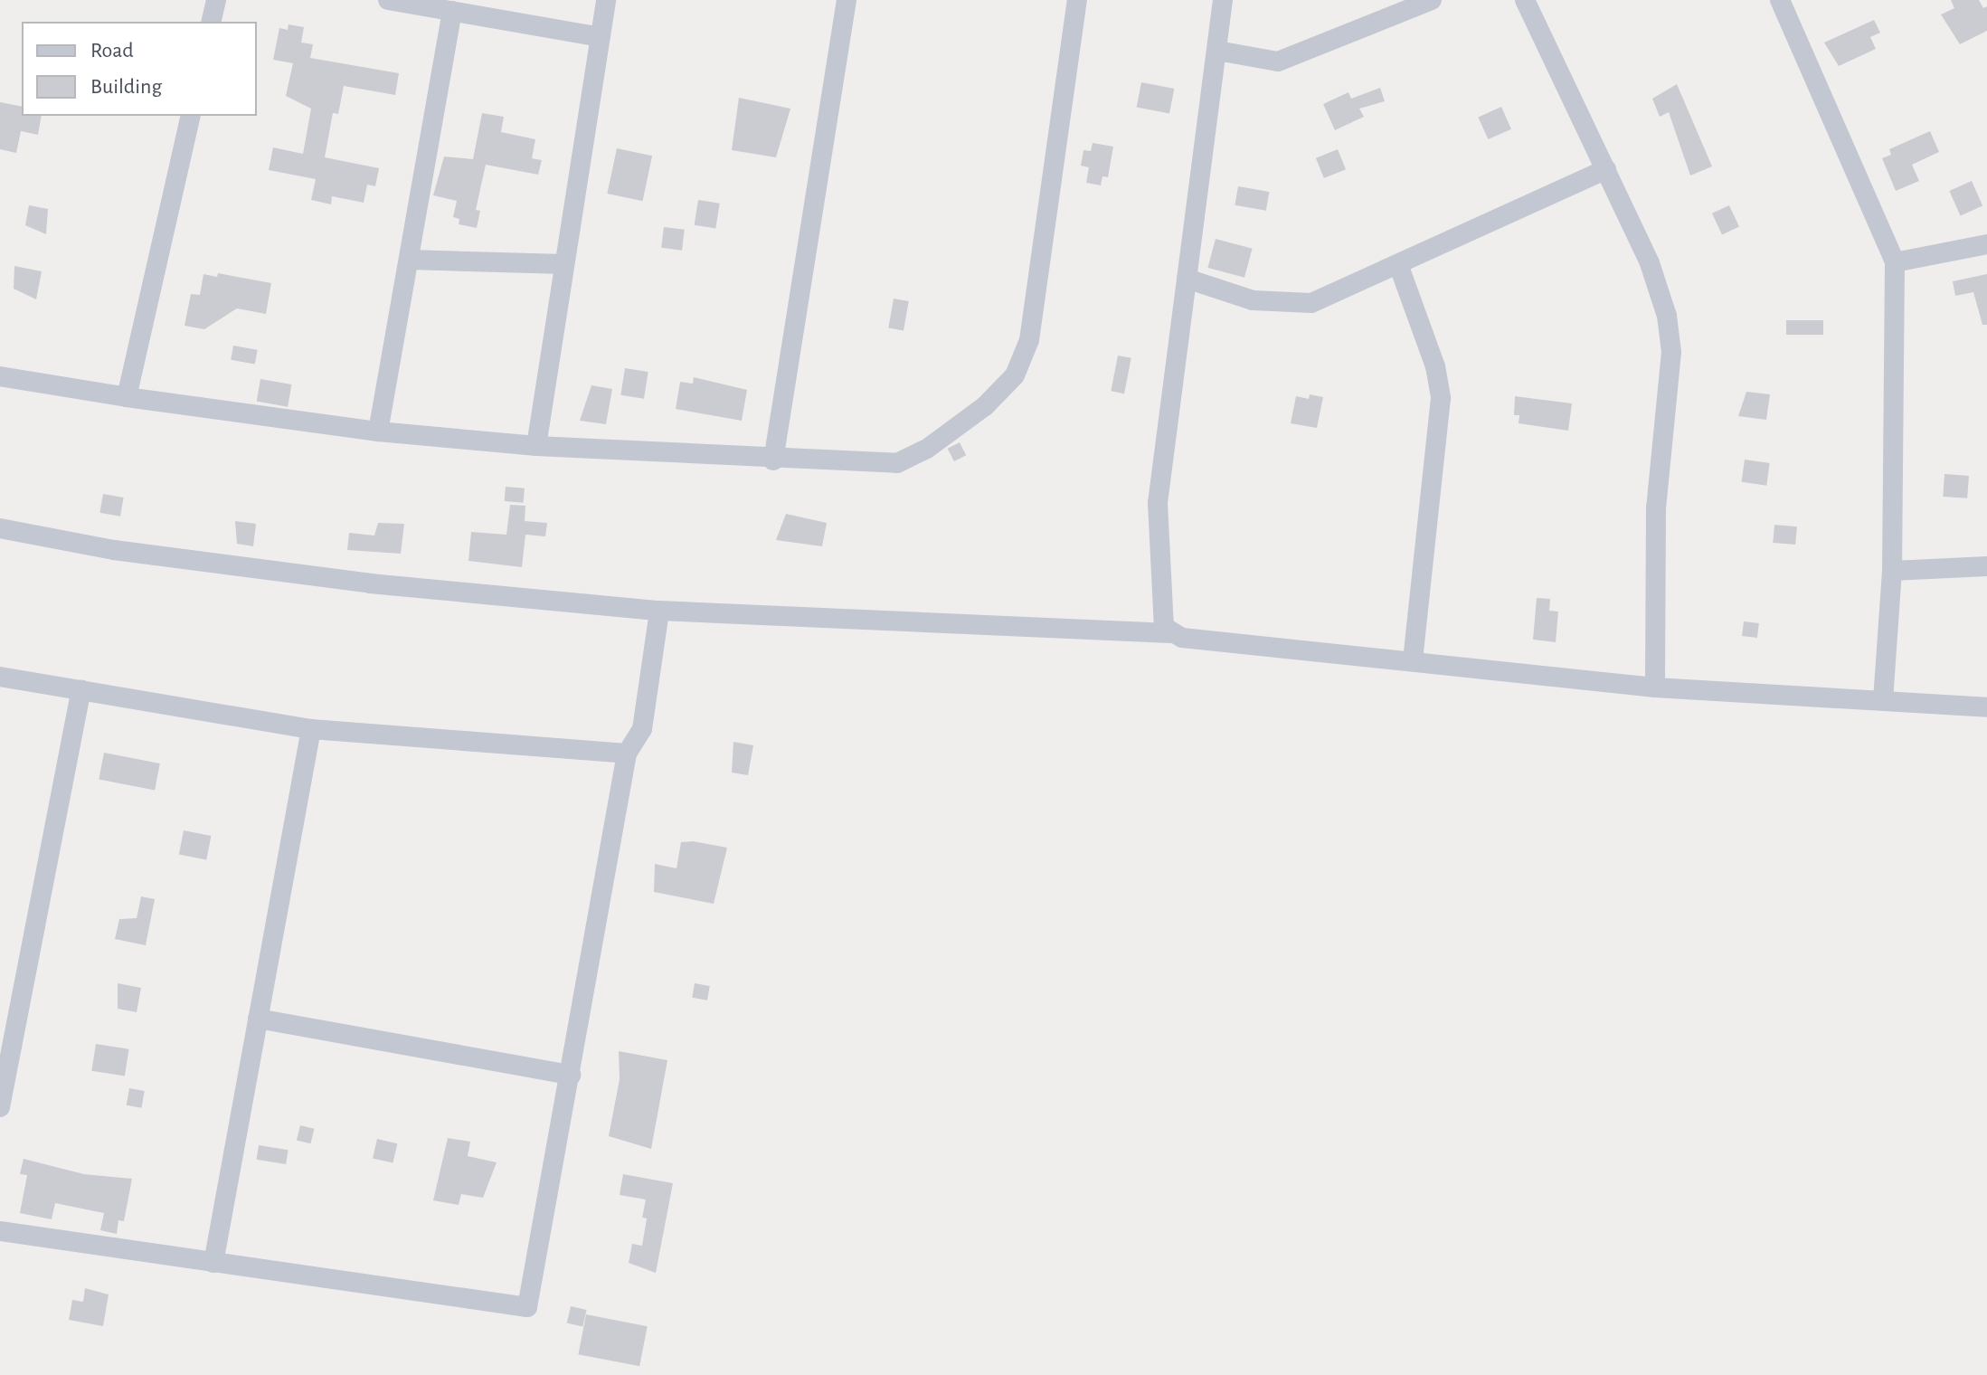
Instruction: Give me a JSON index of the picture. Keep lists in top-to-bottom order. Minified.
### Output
{"legend":["Road","Building"]}
